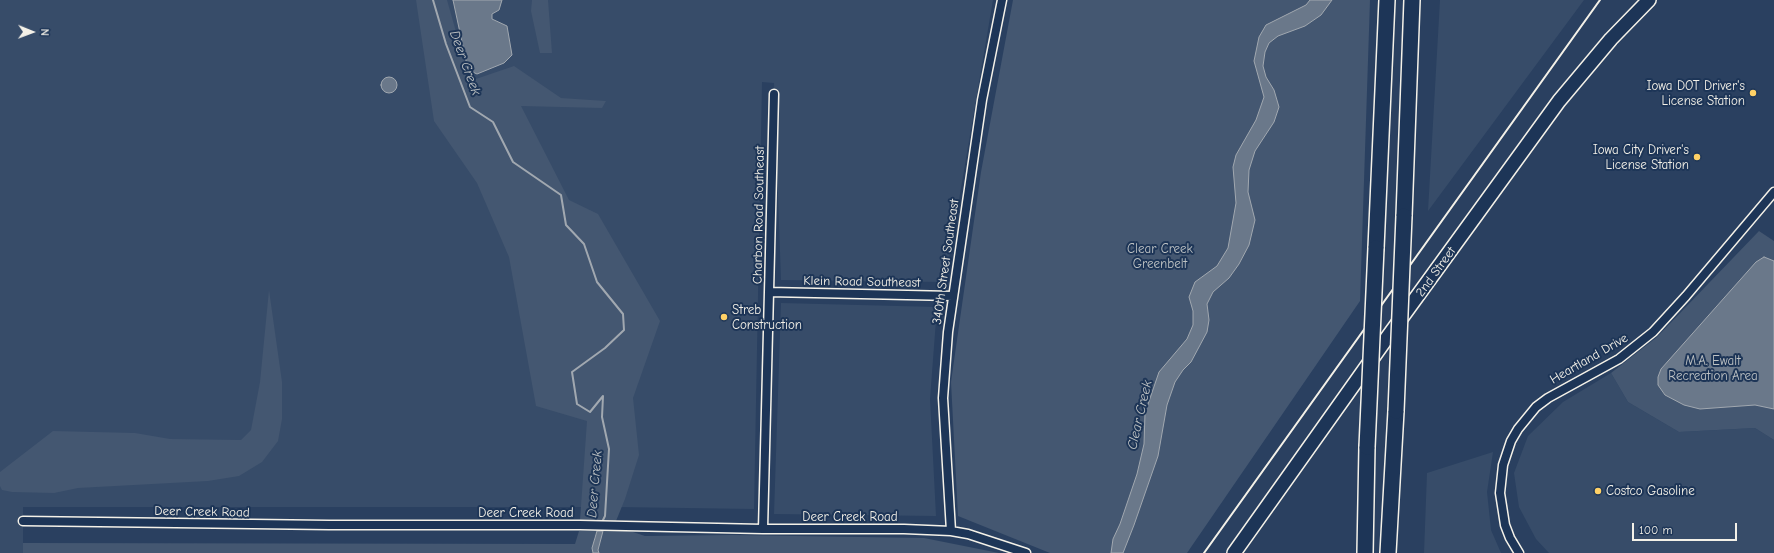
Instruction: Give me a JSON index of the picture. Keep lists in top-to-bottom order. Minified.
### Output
{"streets":{"main road":["2nd Street"],"street":["Charbon Road Southeast","340th Street Southeast","Klein Road Southeast","Heartland Drive","Deer Creek Road"]},"crossings":[["Charbon Road Southeast","Klein Road Southeast"],["Charbon Road Southeast","Deer Creek Road"],["340th Street Southeast","Klein Road Southeast"],["340th Street Southeast","Deer Creek Road"]],"water":["Deer Creek","Clear Creek"],"parks":["Clear Creek Greenbelt","M.A. Ewalt Recreation Area"],"places":["Iowa DOT Driver's License Station","Iowa City Driver's License Station","Streb Construction","Costco Gasoline"],"scale_bar":"100 m","north":"right"}
